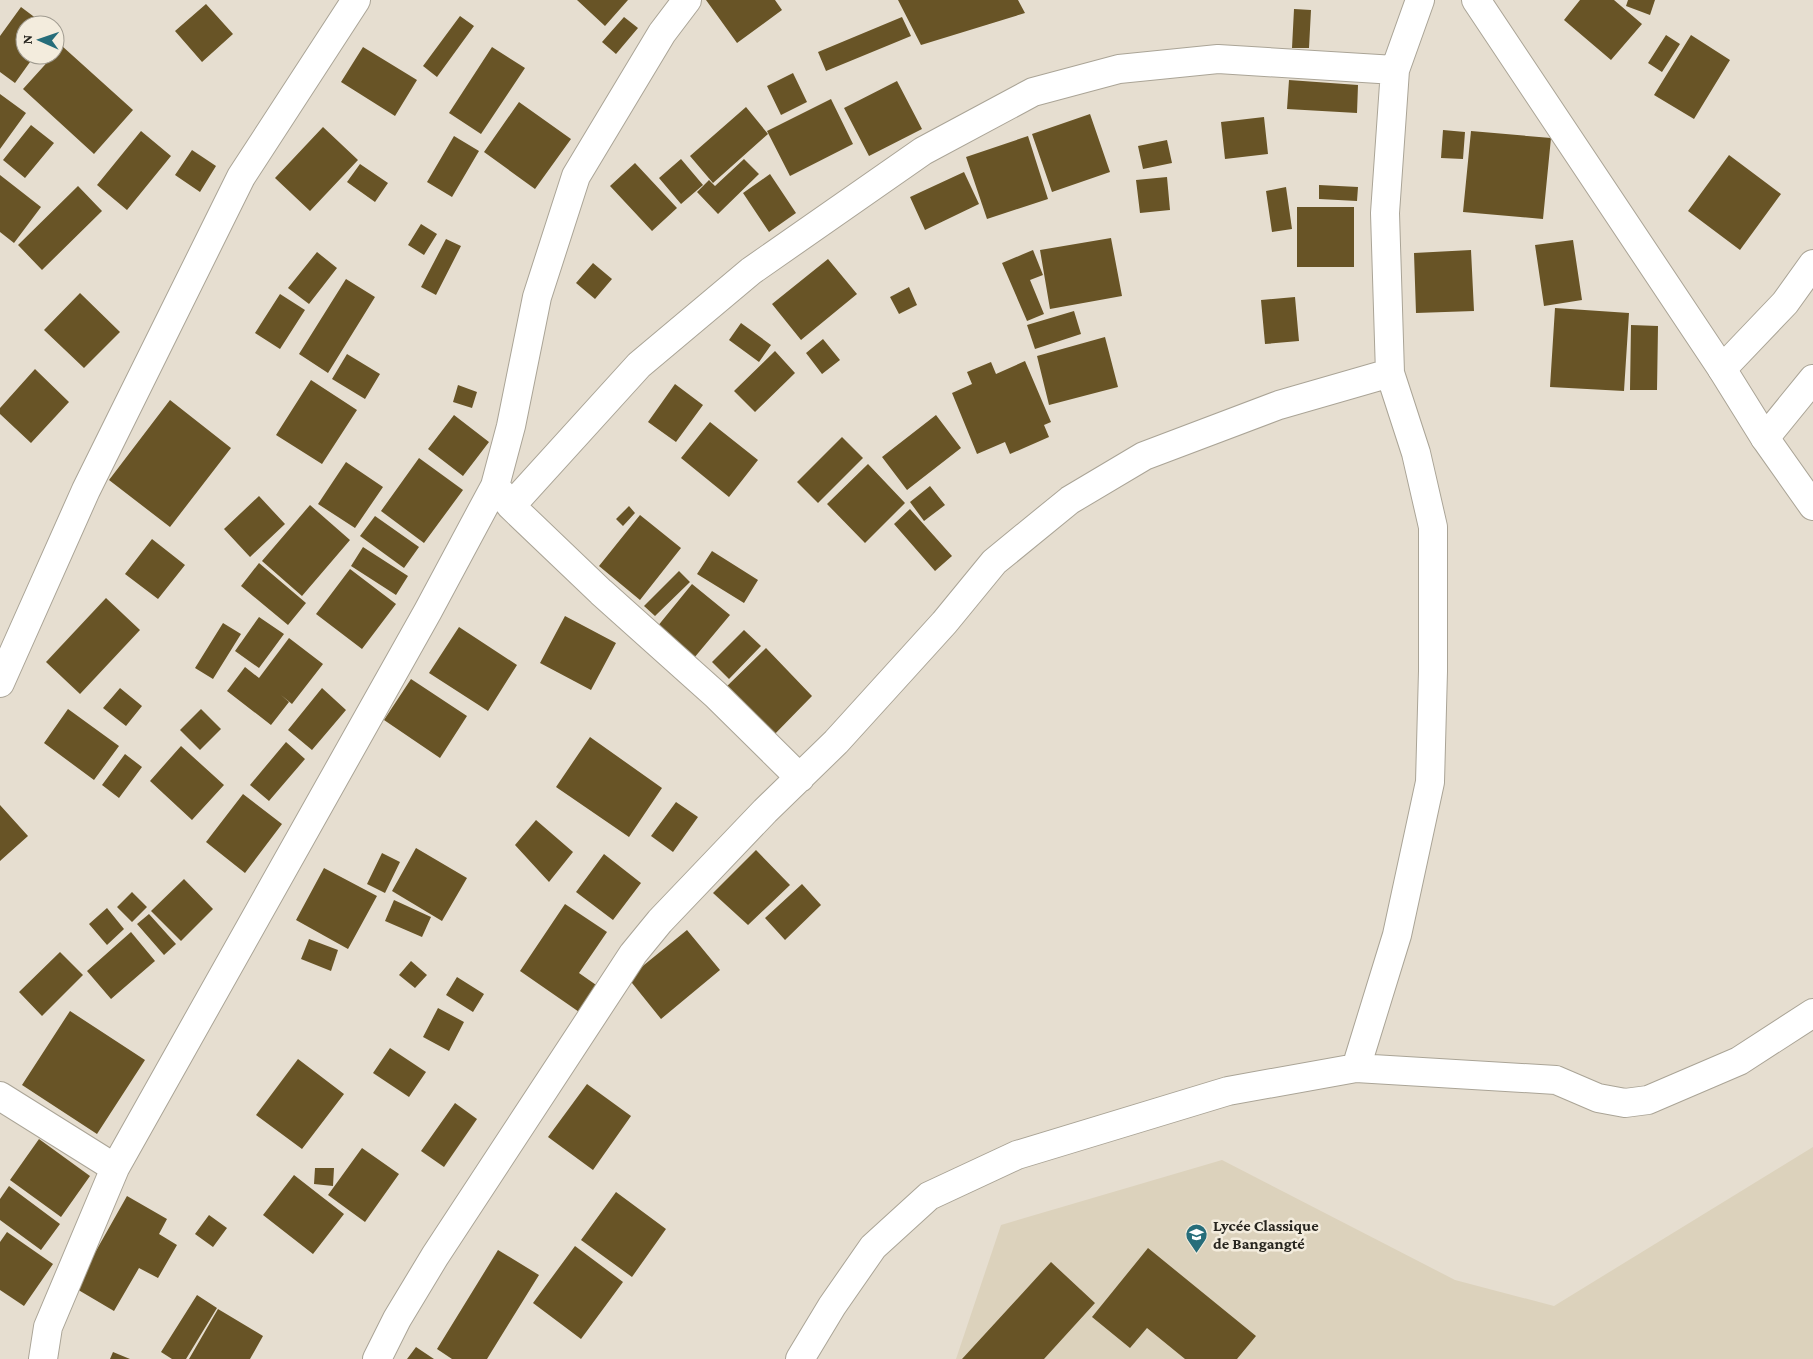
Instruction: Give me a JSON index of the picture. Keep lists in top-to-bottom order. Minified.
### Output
{"places":{"school or university":["Lycée Classique de Bangangté"]},"north":"left"}
